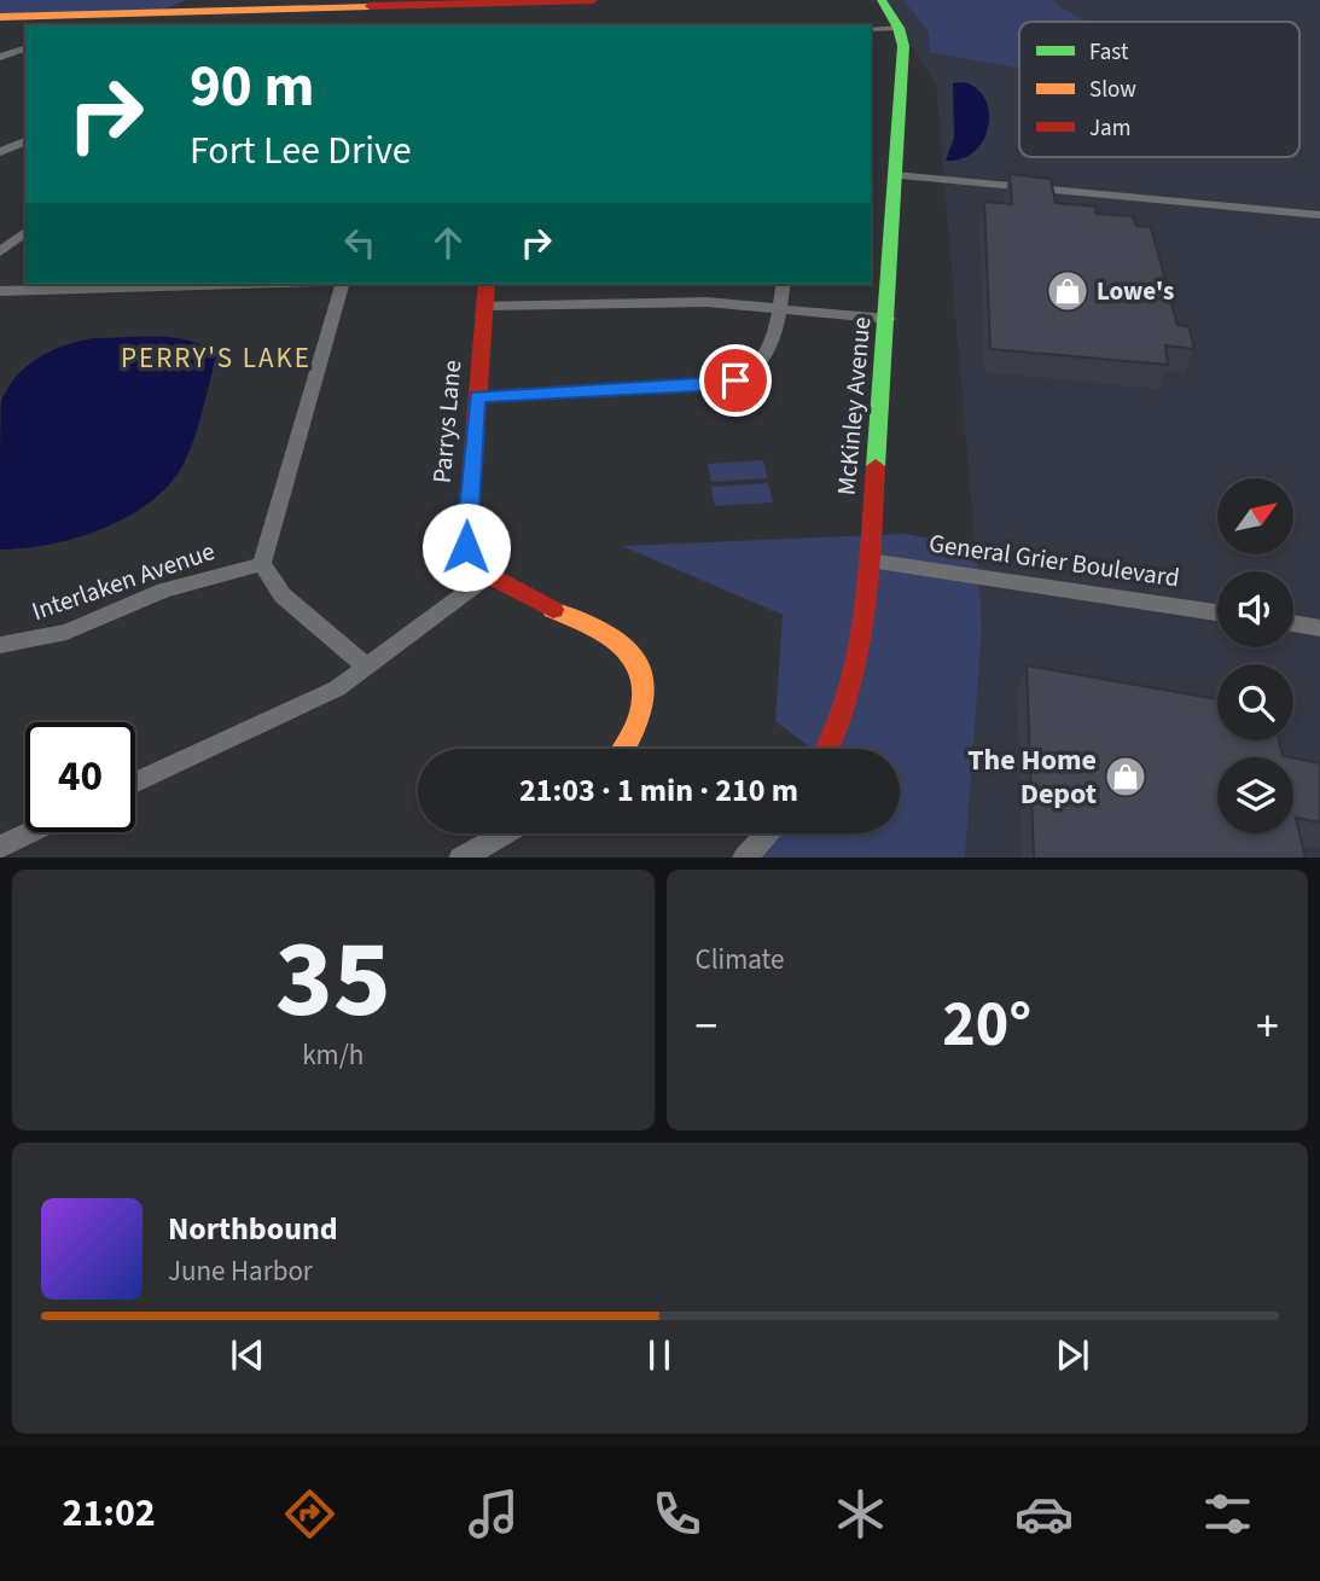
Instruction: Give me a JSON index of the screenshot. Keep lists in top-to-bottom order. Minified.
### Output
{"streets":{"street":["McKinley Avenue","Parrys Lane","General Grier Boulevard","Interlaken Avenue"]},"crossings":[["McKinley Avenue","General Grier Boulevard"]],"districts":["PERRY'S LAKE"],"places":{"shop":["Lowe's","The Home Depot"]},"legend":["Fast","Slow","Jam"],"north":"top right","page":{"turn":["90 m","Fort Lee Drive"],"limit":"40","trip":"21:03 · 1 min · 210 m","tile":[["35","km/h"],"Climate"],"heat":["−","20°","+"],"song":["Northbound","June Harbor"],"tabs":"21:02"}}
